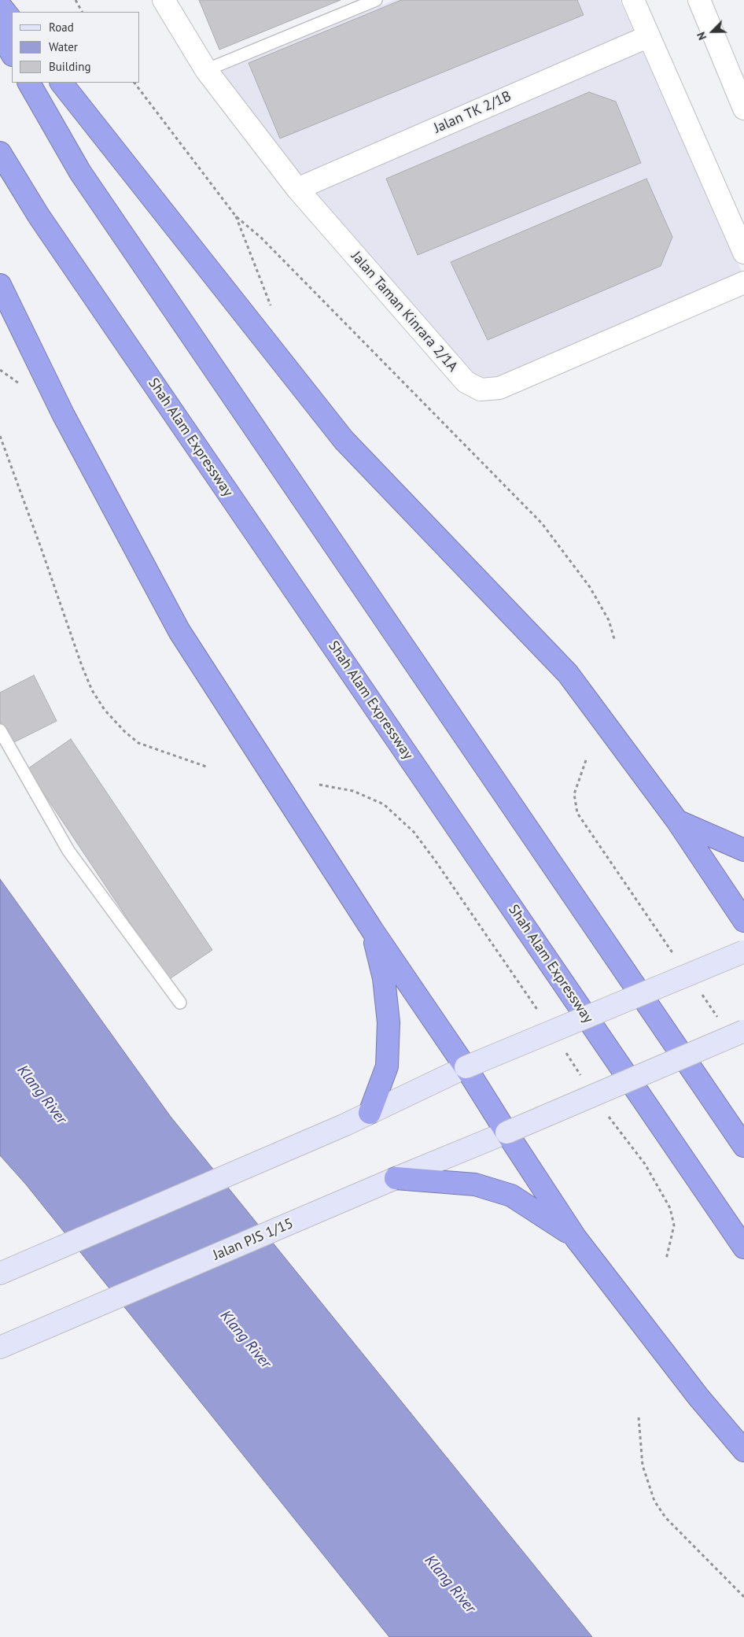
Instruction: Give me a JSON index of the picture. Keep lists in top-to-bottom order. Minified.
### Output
{"streets":{"highway":["Shah Alam Expressway"],"main road":["Jalan PJS 1/15"],"street":["Jalan TK 2/1B","Jalan Taman Kinrara 2/1A"]},"crossings":[["Jalan TK 2/1B","Jalan Taman Kinrara 2/1A"]],"water":["Klang River"],"legend":["Road","Water","Building"],"north":"bottom left"}
